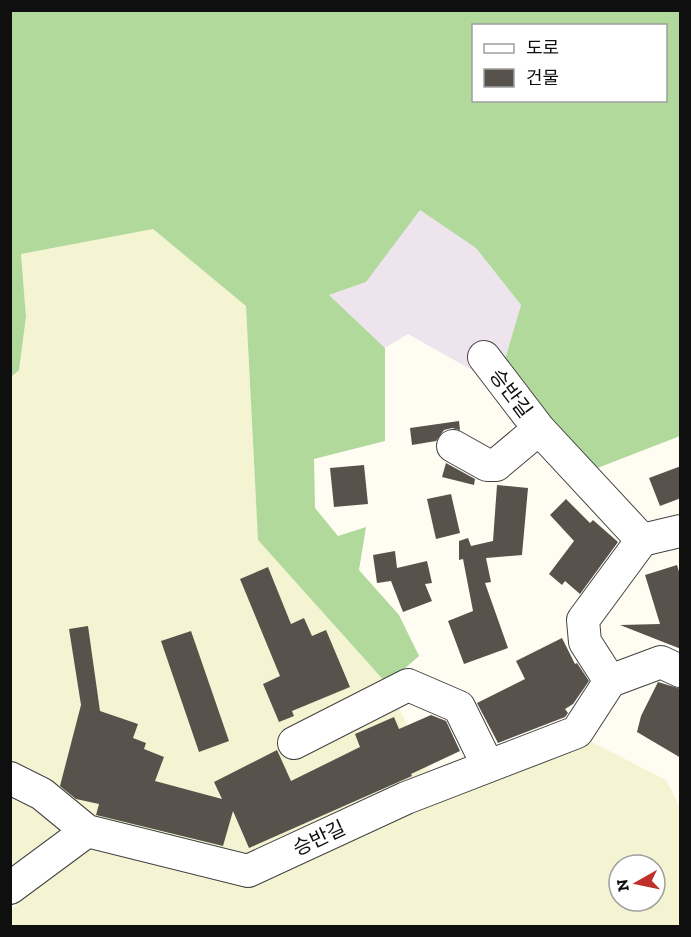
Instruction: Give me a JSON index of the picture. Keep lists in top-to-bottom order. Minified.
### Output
{"streets":{"street":["승반길"]},"legend":["도로","건물"],"north":"left"}
